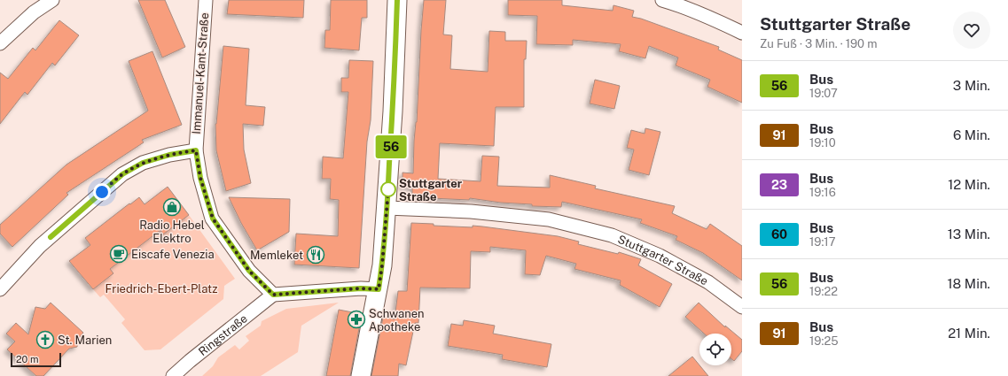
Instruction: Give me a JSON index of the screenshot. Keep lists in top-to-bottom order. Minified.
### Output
{"streets":{"street":["Immanuel-Kant-Straße","Stuttgarter Straße","Ringstraße"]},"crossings":[["Immanuel-Kant-Straße","Ringstraße"]],"parks":["Friedrich-Ebert-Platz"],"places":{"other":["Stuttgarter Straße"],"shop":["Radio Hebel Elektro"],"cafe":["Eiscafe Venezia"],"restaurant":["Memleket"],"pharmacy":["Schwanen Apotheke"],"church":["St. Marien"]},"lines":["bus line 56"],"scale_bar":"20 m","page":{"on_map":"56","heading":["Stuttgarter Straße","Zu Fuß · 3 Min. · 190 m"],"list":[{"mark":"56","name":"Bus","note":"19:07","value":"3 Min."},{"mark":"91","name":"Bus","note":"19:10","value":"6 Min."},{"mark":"23","name":"Bus","note":"19:16","value":"12 Min."},{"mark":"60","name":"Bus","note":"19:17","value":"13 Min."},{"mark":"56","name":"Bus","note":"19:22","value":"18 Min."},{"mark":"91","name":"Bus","note":"19:25","value":"21 Min."}],"scale":"20 m"}}
